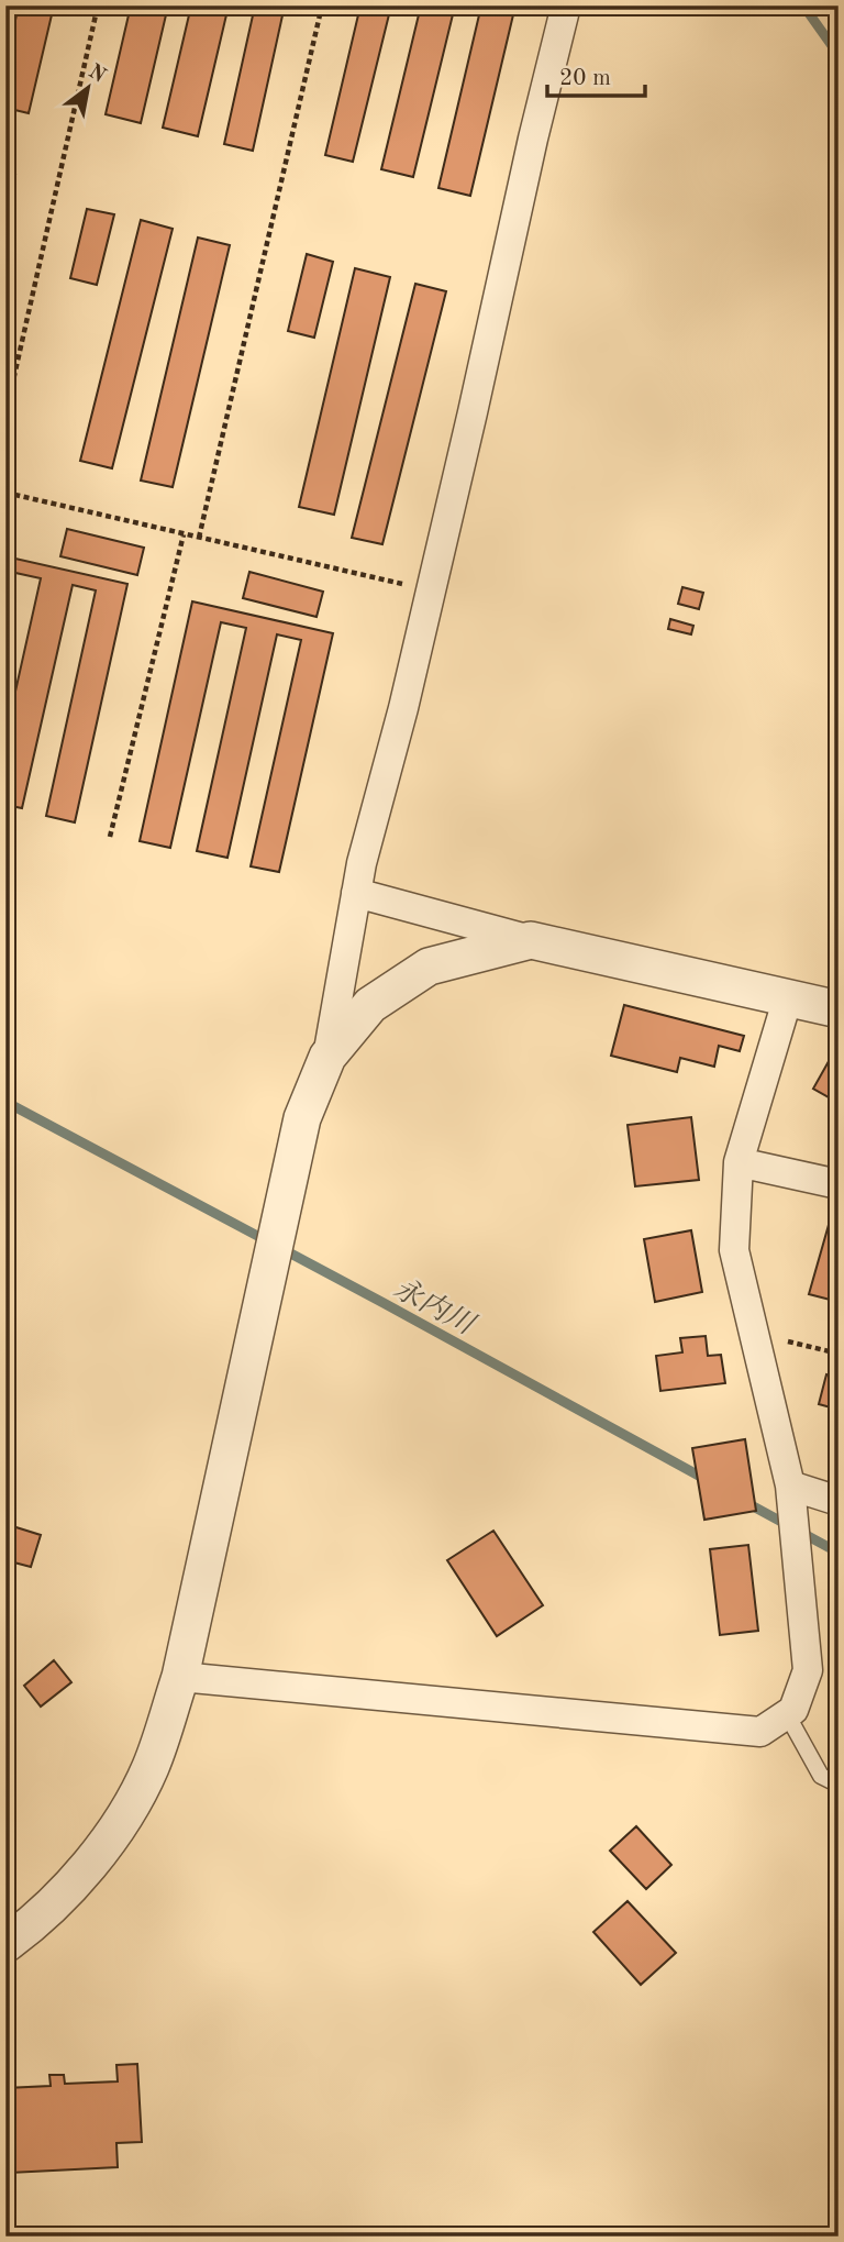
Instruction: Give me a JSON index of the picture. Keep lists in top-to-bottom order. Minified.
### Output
{"water":["永内川"],"scale_bar":"20 m","north":"top right"}
